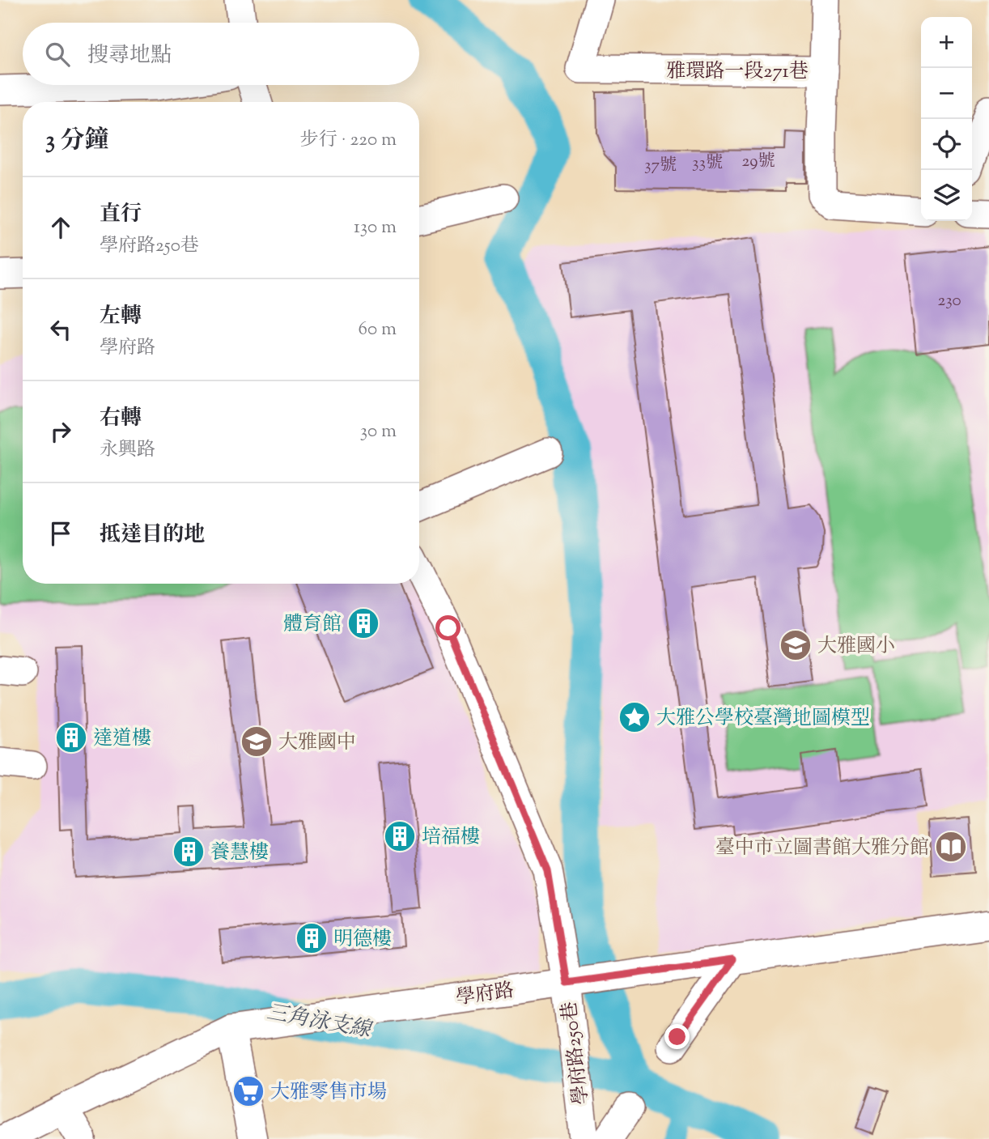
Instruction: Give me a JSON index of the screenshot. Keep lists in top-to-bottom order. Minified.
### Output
{"streets":{"street":["雅環路一段271巷","學府路","學府路250巷"]},"crossings":[["學府路","學府路250巷"]],"water":["三角泳支線"],"places":{"building":["體育館","達道樓","培福樓","養慧樓","明德樓"],"school or university":["大雅國小","大雅國中"],"place":["大雅公學校臺灣地圖模型"],"library":["臺中市立圖書館大雅分館"],"supermarket":["大雅零售市場"]},"house_numbers":["29號","33號","37號","230"],"page":{"map_buttons":["+","−"],"search":"搜尋地點","heading":["3 分鐘","步行 · 220 m"],"list":[["直行","學府路250巷","130 m"],["左轉","學府路","60 m"],["右轉","永興路","30 m"],"抵達目的地"]}}
